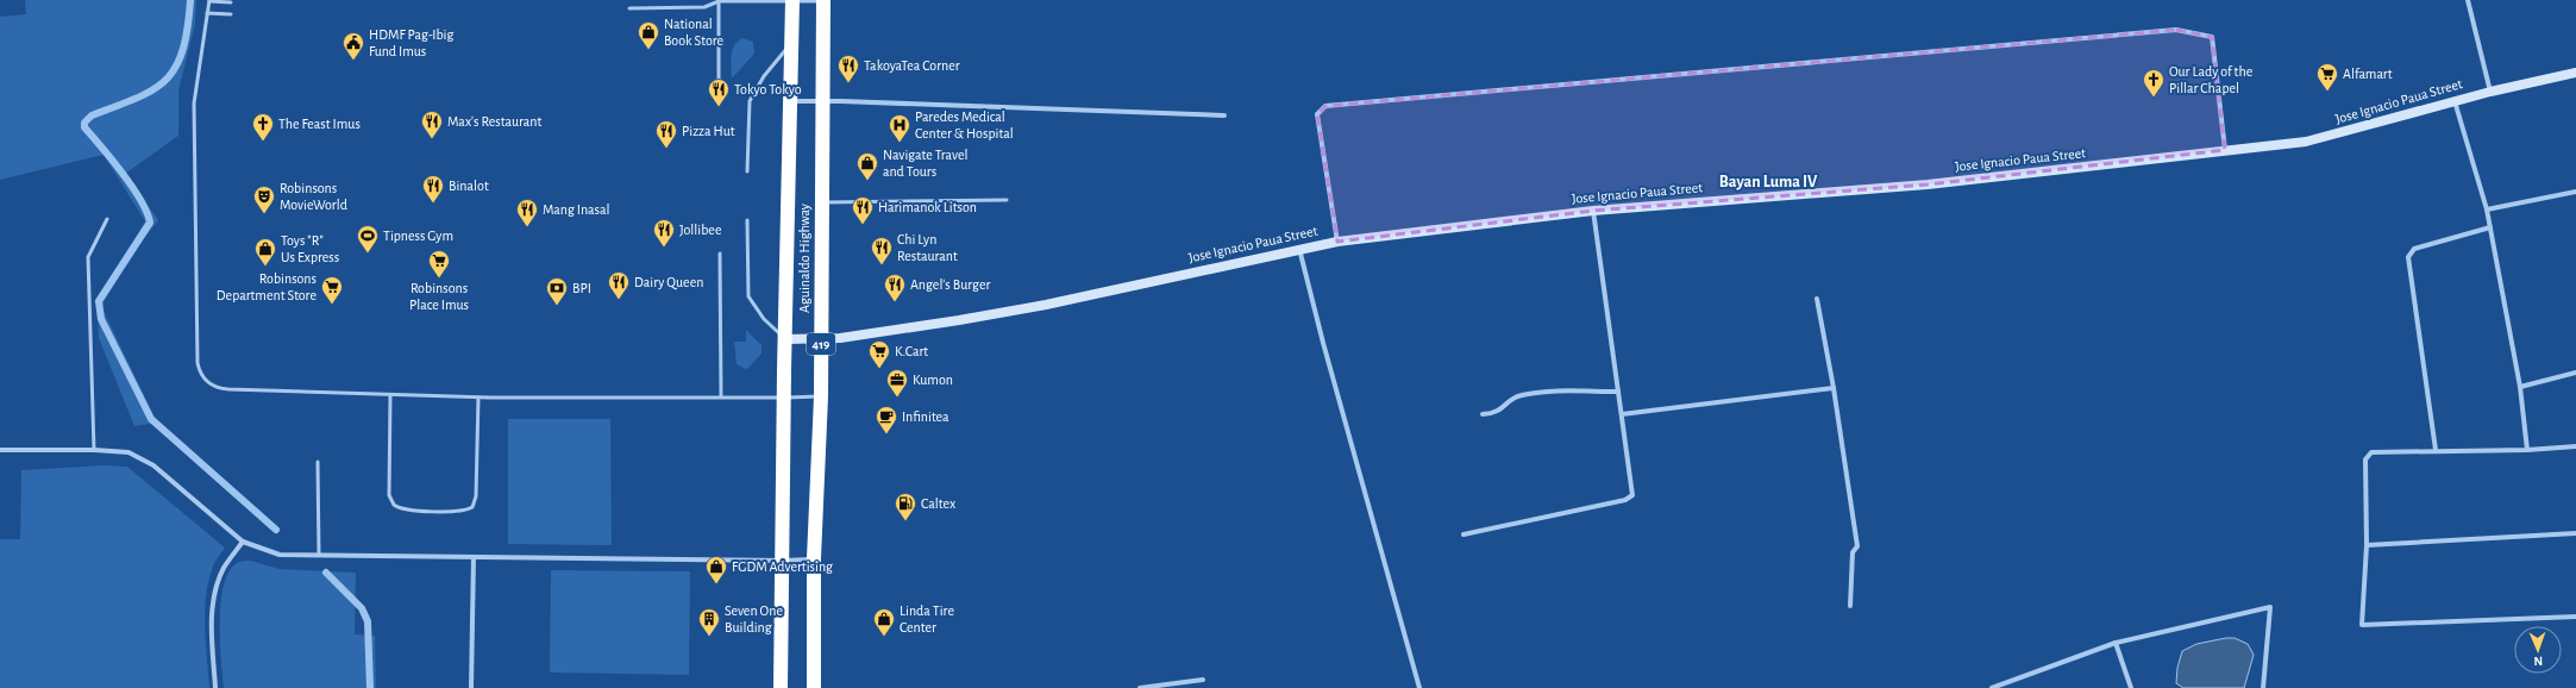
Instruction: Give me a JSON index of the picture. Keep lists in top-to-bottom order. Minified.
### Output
{"streets":{"highway":["Aguinaldo Highway","419"],"street":["Jose Ignacio Paua Street"]},"crossings":[["Jose Ignacio Paua Street","Aguinaldo Highway"]],"districts":["Bayan Luma IV"],"places":{"shop":["National Book Store","Navigate Travel and Tours","Toys \"R\" Us Express","FGDM Advertising","Linda Tire Center"],"public building":["HDMF Pag-Ibig Fund Imus"],"restaurant":["TakoyaTea Corner","Tokyo Tokyo","Max's Restaurant","Pizza Hut","Binalot","Harimanok Litson","Mang Inasal","Jollibee","Chi Lyn Restaurant","Dairy Queen","Angel's Burger"],"supermarket":["Alfamart","Robinsons Place Imus","Robinsons Department Store","K.Cart"],"church":["Our Lady of the Pillar Chapel","The Feast Imus"],"hospital":["Paredes Medical Center & Hospital"],"theatre":["Robinsons MovieWorld"],"sports":["Tipness Gym"],"bank":["BPI"],"office":["Kumon"],"cafe":["Infinitea"],"fuel station":["Caltex"],"building":["Seven One Building"]},"north":"bottom"}
